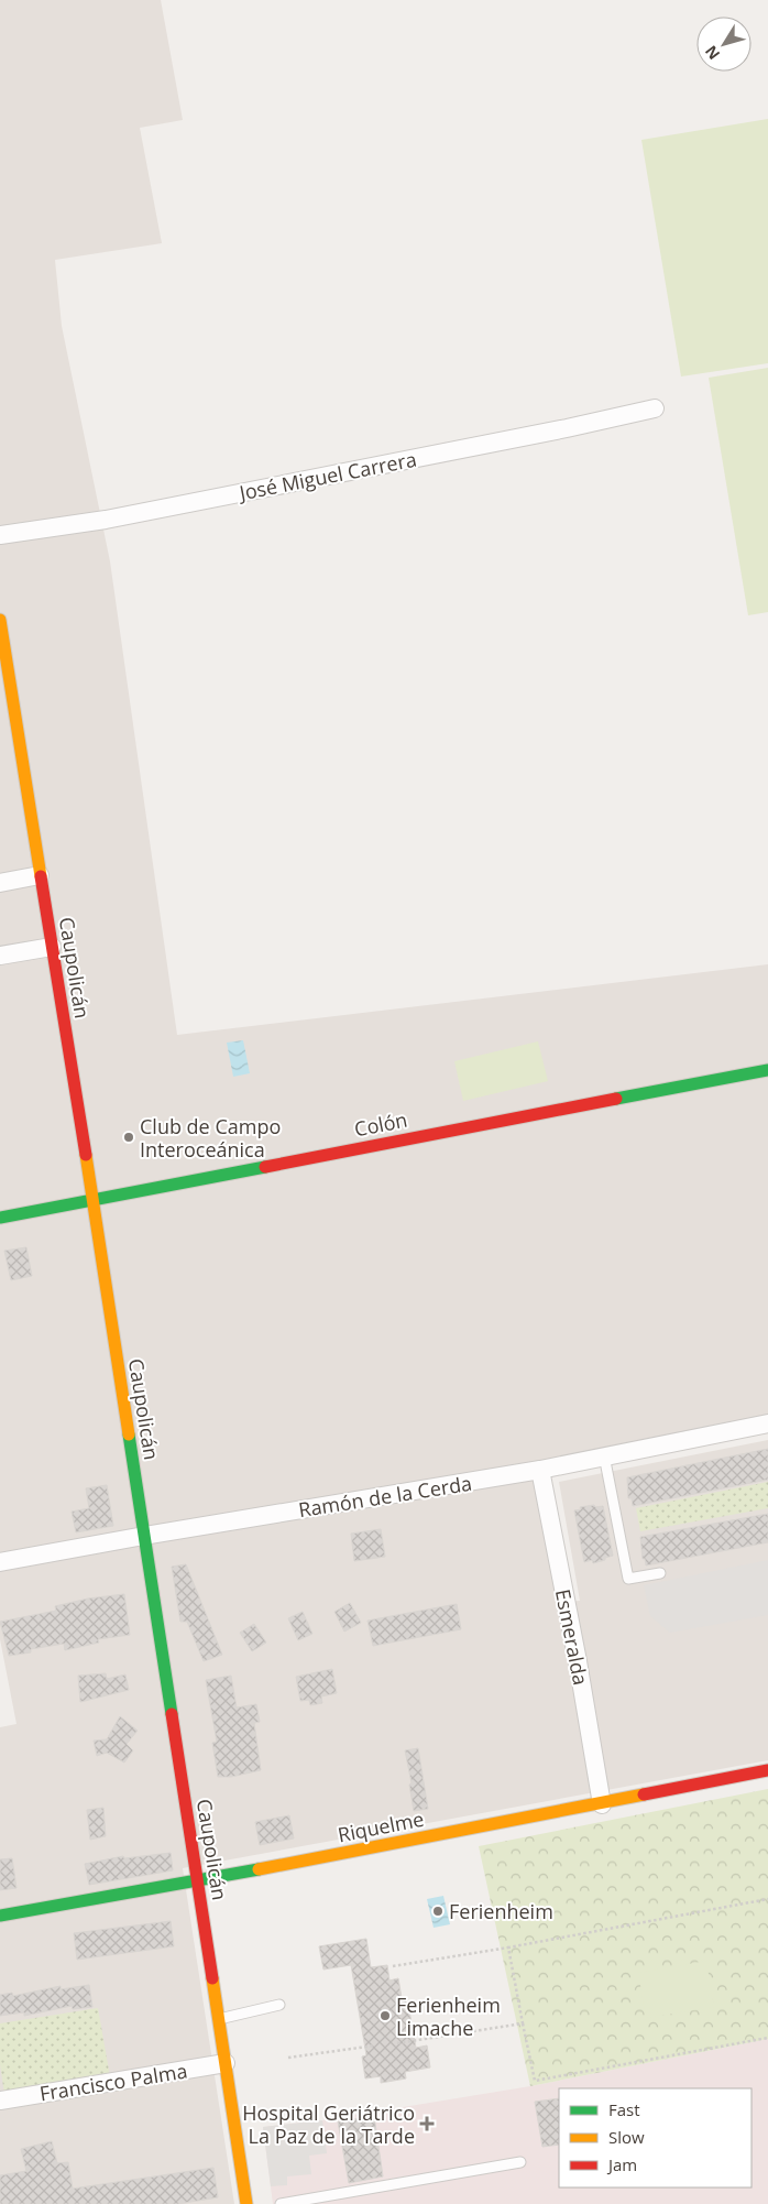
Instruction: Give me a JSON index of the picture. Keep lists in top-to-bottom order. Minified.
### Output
{"streets":{"street":["José Miguel Carrera","Caupolicán","Colón","Ramón de la Cerda","Esmeralda","Riquelme","Francisco Palma"]},"crossings":[["Caupolicán","Colón"],["Caupolicán","Ramón de la Cerda"],["Caupolicán","Riquelme"],["Caupolicán","Francisco Palma"],["Ramón de la Cerda","Esmeralda"],["Esmeralda","Riquelme"]],"places":{"other":["Club de Campo Interoceánica","Ferienheim","Ferienheim Limache"],"health":["Hospital Geriátrico La Paz de la Tarde"]},"legend":["Fast","Slow","Jam"],"north":"bottom left"}
